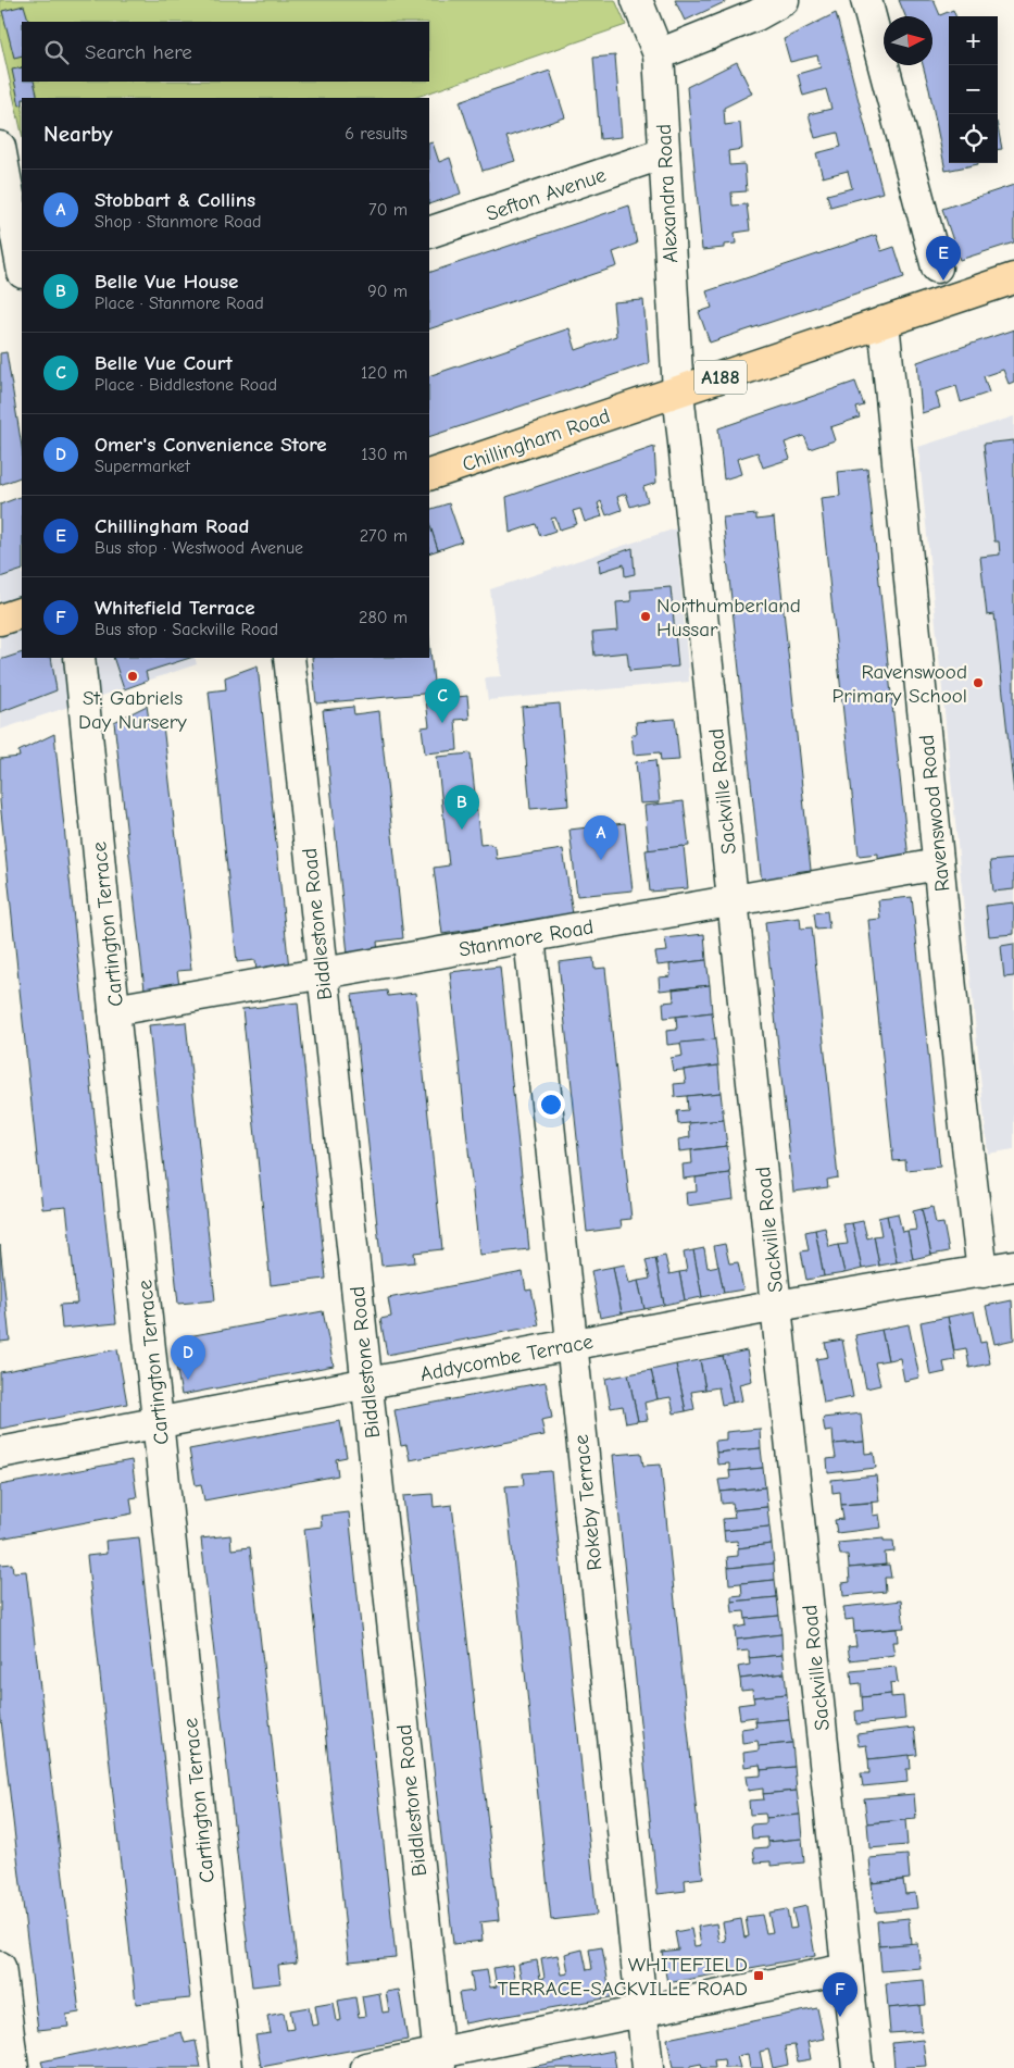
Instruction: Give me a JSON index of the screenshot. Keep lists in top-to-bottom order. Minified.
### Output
{"streets":{"main road":["A188","Chillingham Road"],"street":["Sefton Avenue","Alexandra Road","Sackville Road","Ravenswood Road","Cartington Terrace","Biddlestone Road","Stanmore Road","Addycombe Terrace","Rokeby Terrace"]},"crossings":[["Sefton Avenue","Alexandra Road"],["Alexandra Road","Chillingham Road"],["Alexandra Road","Sackville Road"],["Chillingham Road","Sackville Road"],["Chillingham Road","Ravenswood Road"],["Sackville Road","Stanmore Road"],["Sackville Road","Addycombe Terrace"],["Ravenswood Road","Stanmore Road"],["Ravenswood Road","Addycombe Terrace"],["Cartington Terrace","Stanmore Road"],["Cartington Terrace","Addycombe Terrace"],["Biddlestone Road","Stanmore Road"],["Biddlestone Road","Addycombe Terrace"],["Stanmore Road","Rokeby Terrace"],["Addycombe Terrace","Rokeby Terrace"]],"places":{"other":["Northumberland Hussar","St. Gabriels Day Nursery","Ravenswood Primary School"],"transit":["WHITEFIELD TERRACE-SACKVILLE ROAD"]},"north":"right","page":{"map_buttons":["+","−"],"search":"Search here","heading":["Nearby","6 results"],"list":[{"mark":"A","name":"Stobbart & Collins","note":"Shop · Stanmore Road","value":"70 m"},{"mark":"B","name":"Belle Vue House","note":"Place · Stanmore Road","value":"90 m"},{"mark":"C","name":"Belle Vue Court","note":"Place · Biddlestone Road","value":"120 m"},{"mark":"D","name":"Omer's Convenience Store","note":"Supermarket","value":"130 m"},{"mark":"E","name":"Chillingham Road","note":"Bus stop · Westwood Avenue","value":"270 m"},{"mark":"F","name":"Whitefield Terrace","note":"Bus stop · Sackville Road","value":"280 m"}],"pins":["E","C","B","A","D","F"]}}
